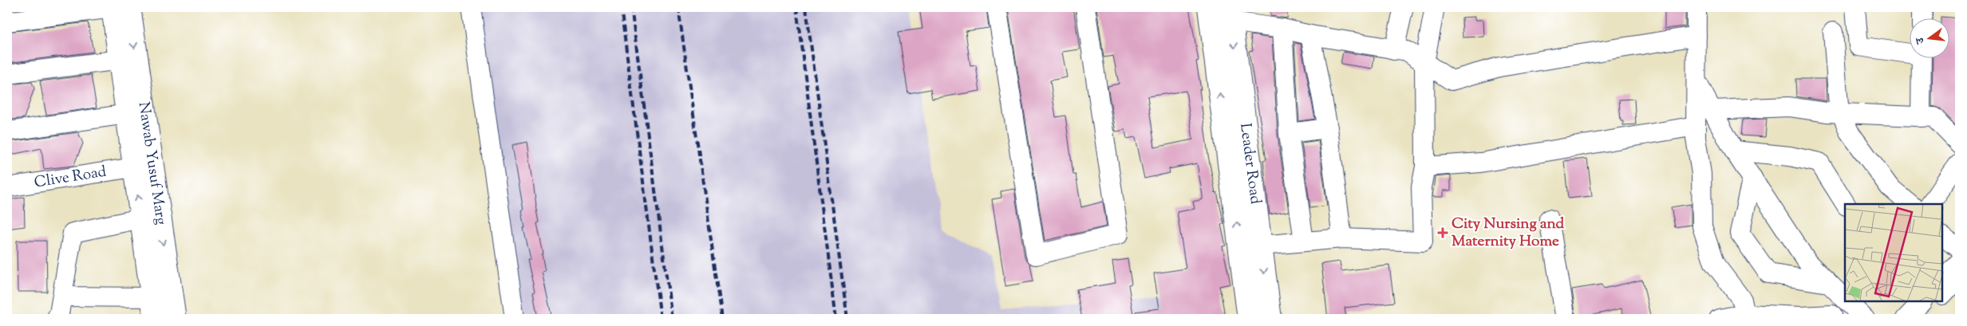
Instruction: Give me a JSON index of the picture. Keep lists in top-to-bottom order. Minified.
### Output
{"streets":{"main road":["Nawab Yusuf Marg","Leader Road"],"street":["Clive Road"]},"crossings":[["Nawab Yusuf Marg","Clive Road"]],"places":{"health":["City Nursing and Maternity Home"]},"north":"left"}
